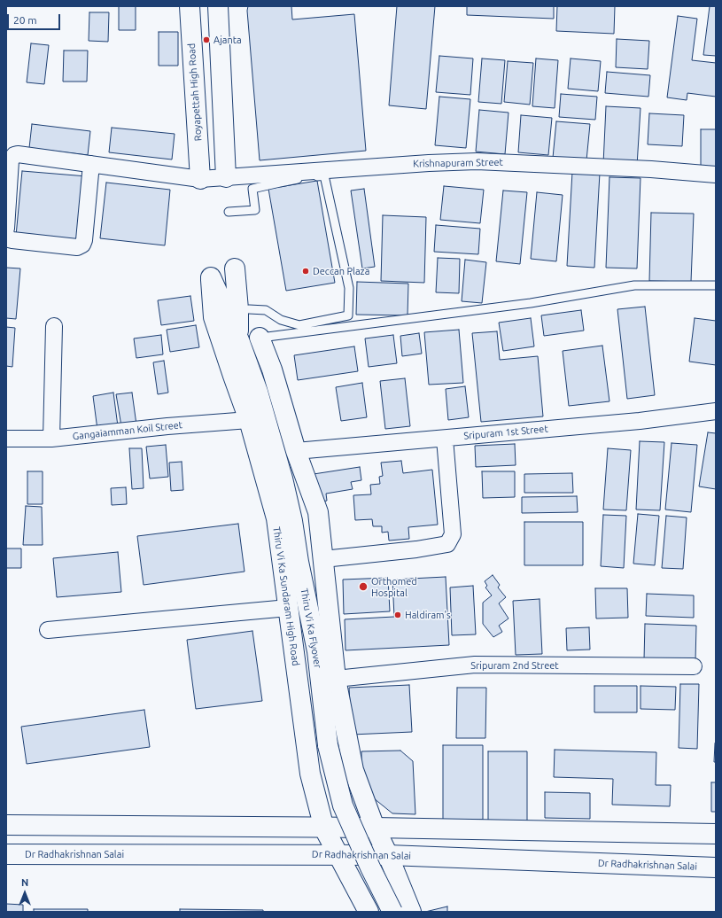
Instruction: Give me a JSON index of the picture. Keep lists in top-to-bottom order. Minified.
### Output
{"streets":{"main road":["Royapettah High Road","Thiru Vi Ka Sundaram High Road","Thiru Vi Ka Flyover","Dr Radhakrishnan Salai"],"street":["Krishnapuram Street","Gangaiamman Koil Street","Sripuram 1st Street","Sripuram 2nd Street"]},"crossings":[["Royapettah High Road","Krishnapuram Street"],["Gangaiamman Koil Street","Thiru Vi Ka Sundaram High Road"],["Thiru Vi Ka Sundaram High Road","Thiru Vi Ka Flyover"],["Thiru Vi Ka Sundaram High Road","Dr Radhakrishnan Salai"]],"places":["Ajanta","Deccan Plaza","Orthomed Hospital","Haldiram's"],"scale_bar":"20 m","north":"top"}
